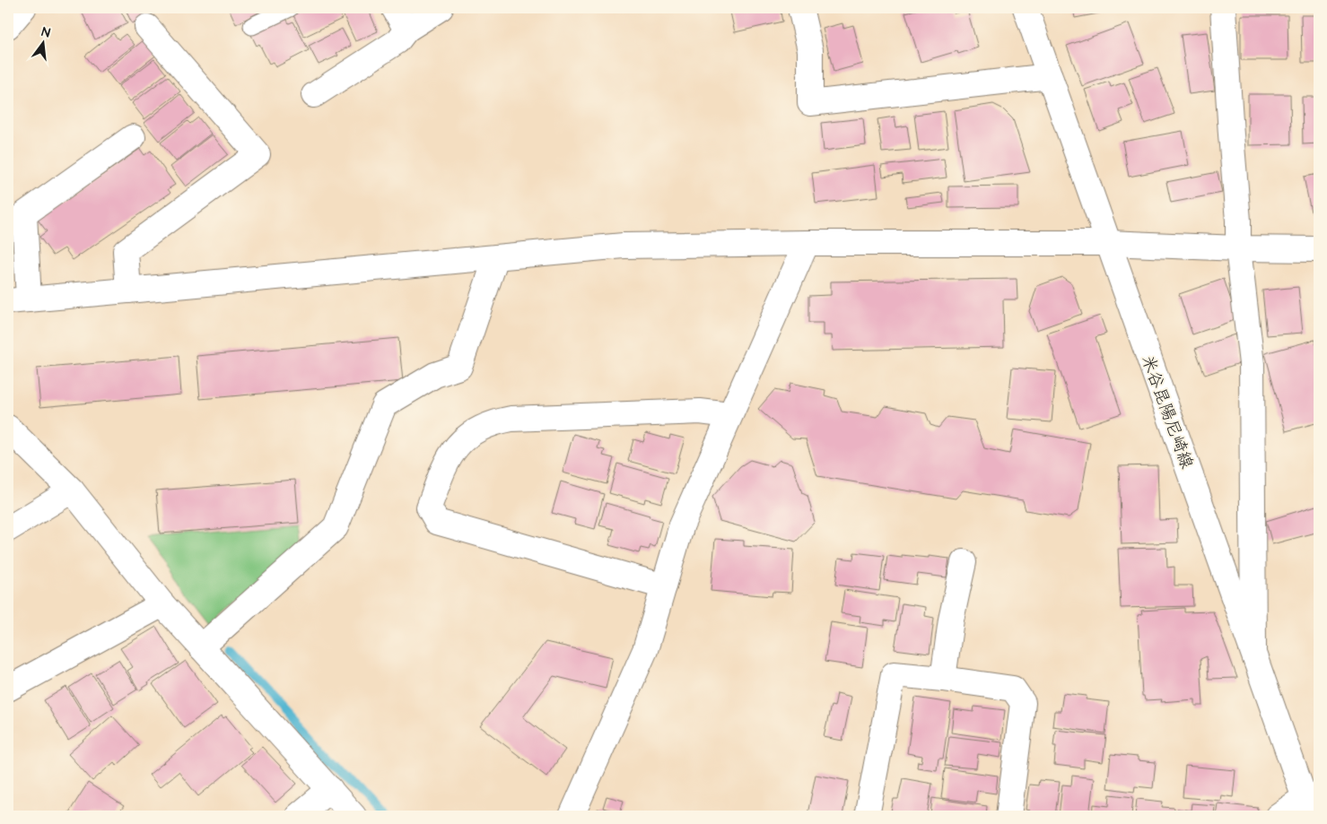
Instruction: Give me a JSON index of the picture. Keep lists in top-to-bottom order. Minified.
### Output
{"streets":{"street":["米谷昆陽尼崎線"]},"north":"top"}
